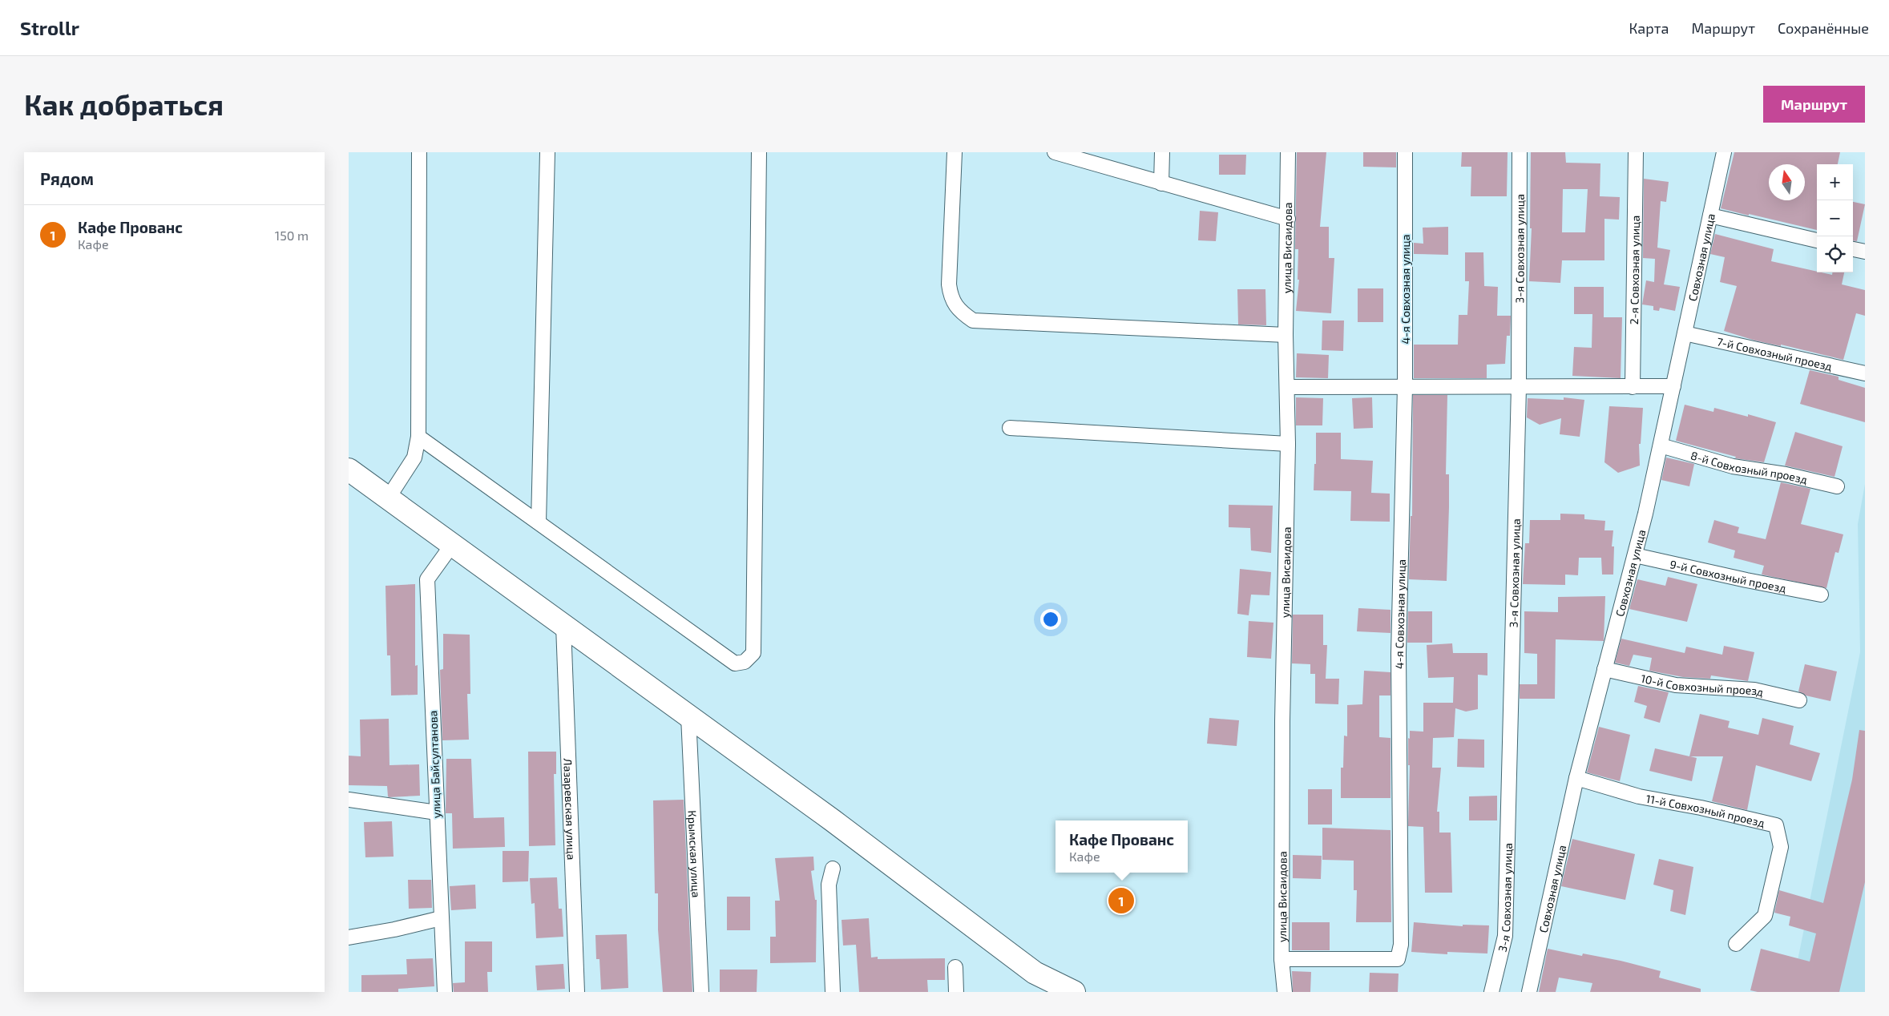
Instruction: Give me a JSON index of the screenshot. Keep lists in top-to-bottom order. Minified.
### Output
{"streets":{"street":["улица Висаидова","3-я Совхозная улица","Совхозная улица","2-я Совхозная улица","4-я Совхозная улица","7-й Совхозный проезд","8-й Совхозный проезд","9-й Совхозный проезд","10-й Совхозный проезд","улица Байсултанова","Лазаревская улица","11-й Совхозный проезд","Крымская улица"]},"crossings":[["улица Висаидова","4-я Совхозная улица"],["Совхозная улица","7-й Совхозный проезд"],["Совхозная улица","8-й Совхозный проезд"],["Совхозная улица","9-й Совхозный проезд"],["Совхозная улица","10-й Совхозный проезд"],["Совхозная улица","11-й Совхозный проезд"]],"north":"top","page":{"header":"Strollr","nav":["Карта","Маршрут","Сохранённые"],"buttons":"Маршрут","title":"Как добраться","heading":"Рядом","map_buttons":["+","−"],"list":[{"mark":"1","name":"Кафе Прованс","note":"Кафе","value":"150 m"}],"popup":["Кафе Прованс","Кафе"],"pins":"1"}}
